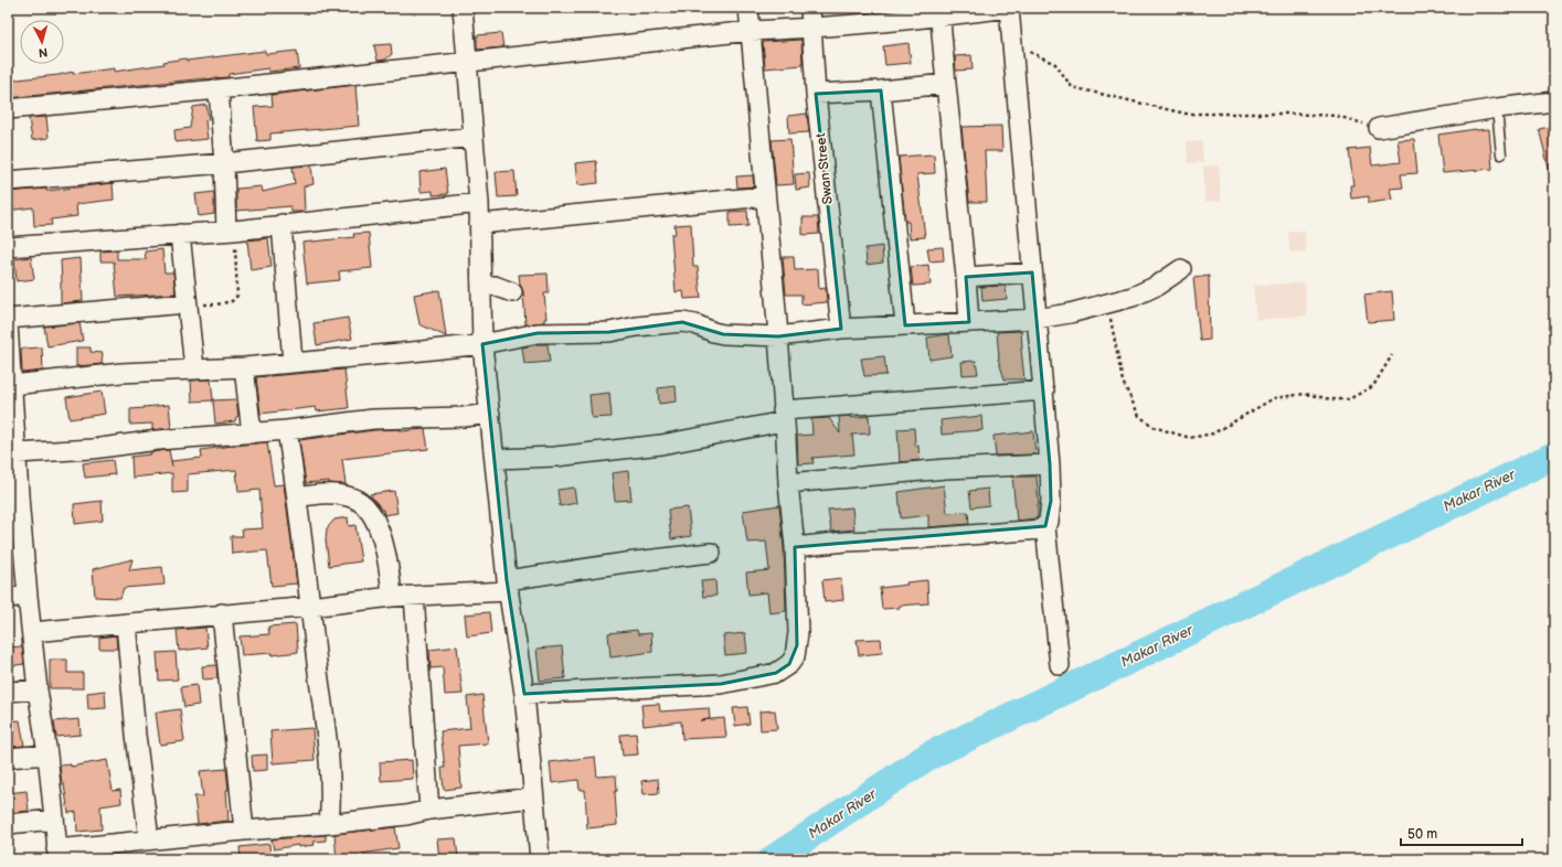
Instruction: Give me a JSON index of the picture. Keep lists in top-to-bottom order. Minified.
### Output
{"streets":{"street":["Swan Street"]},"water":["Makar River"],"scale_bar":"50 m","north":"bottom"}
